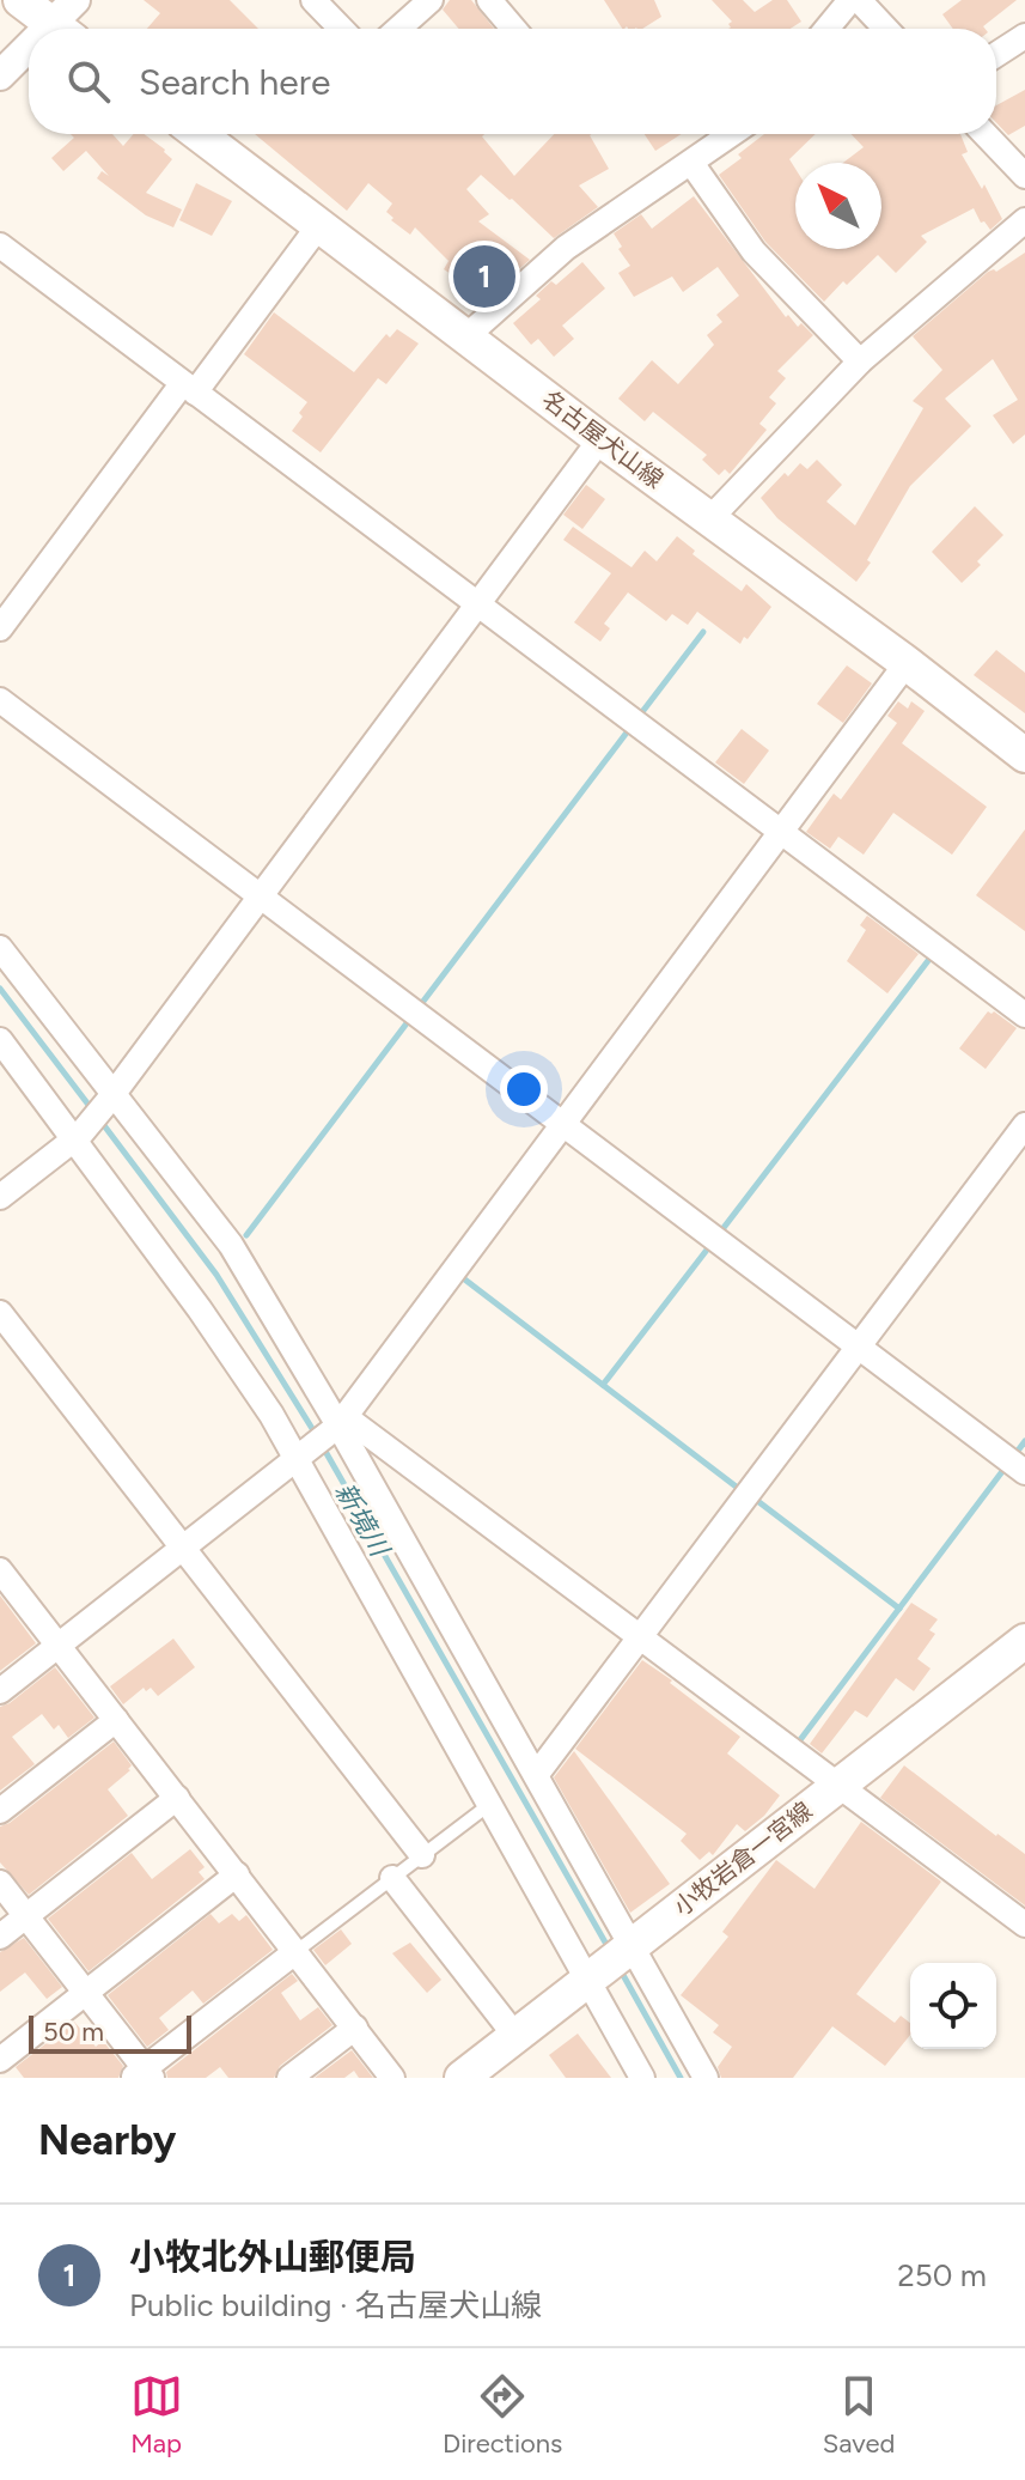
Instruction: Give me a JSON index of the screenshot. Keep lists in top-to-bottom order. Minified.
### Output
{"streets":{"main road":["名古屋犬山線","小牧岩倉一宮線"]},"water":["新境川"],"scale_bar":"50 m","north":"top left","page":{"search":"Search here","pins":"1","scale":"50 m","heading":"Nearby","list":[{"mark":"1","name":"小牧北外山郵便局","note":"Public building · 名古屋犬山線","value":"250 m"}],"nav":["Map","Directions","Saved"]}}
